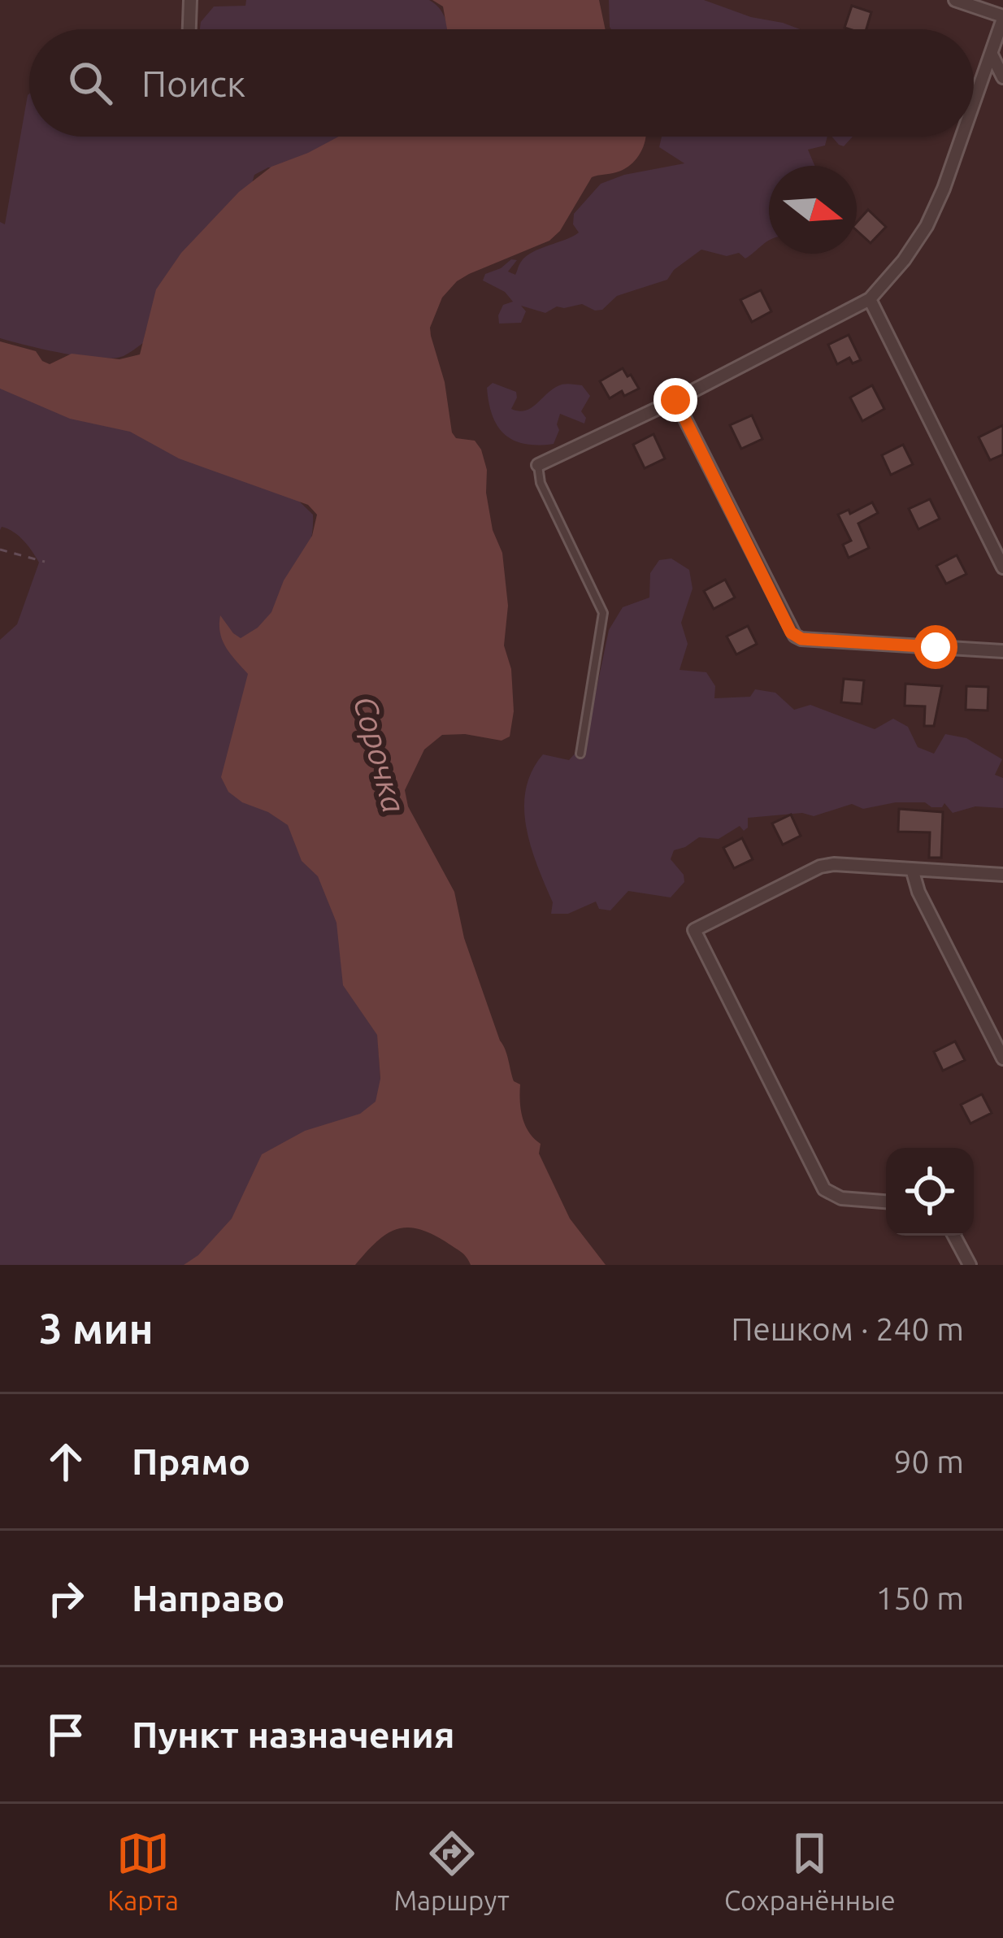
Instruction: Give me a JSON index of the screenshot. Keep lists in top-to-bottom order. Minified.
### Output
{"water":["Сорочка"],"north":"right","page":{"search":"Поиск","heading":["3 мин","Пешком · 240 m"],"list":[["Прямо","90 m"],["Направо","150 m"],"Пункт назначения"],"nav":["Карта","Маршрут","Сохранённые"]}}
